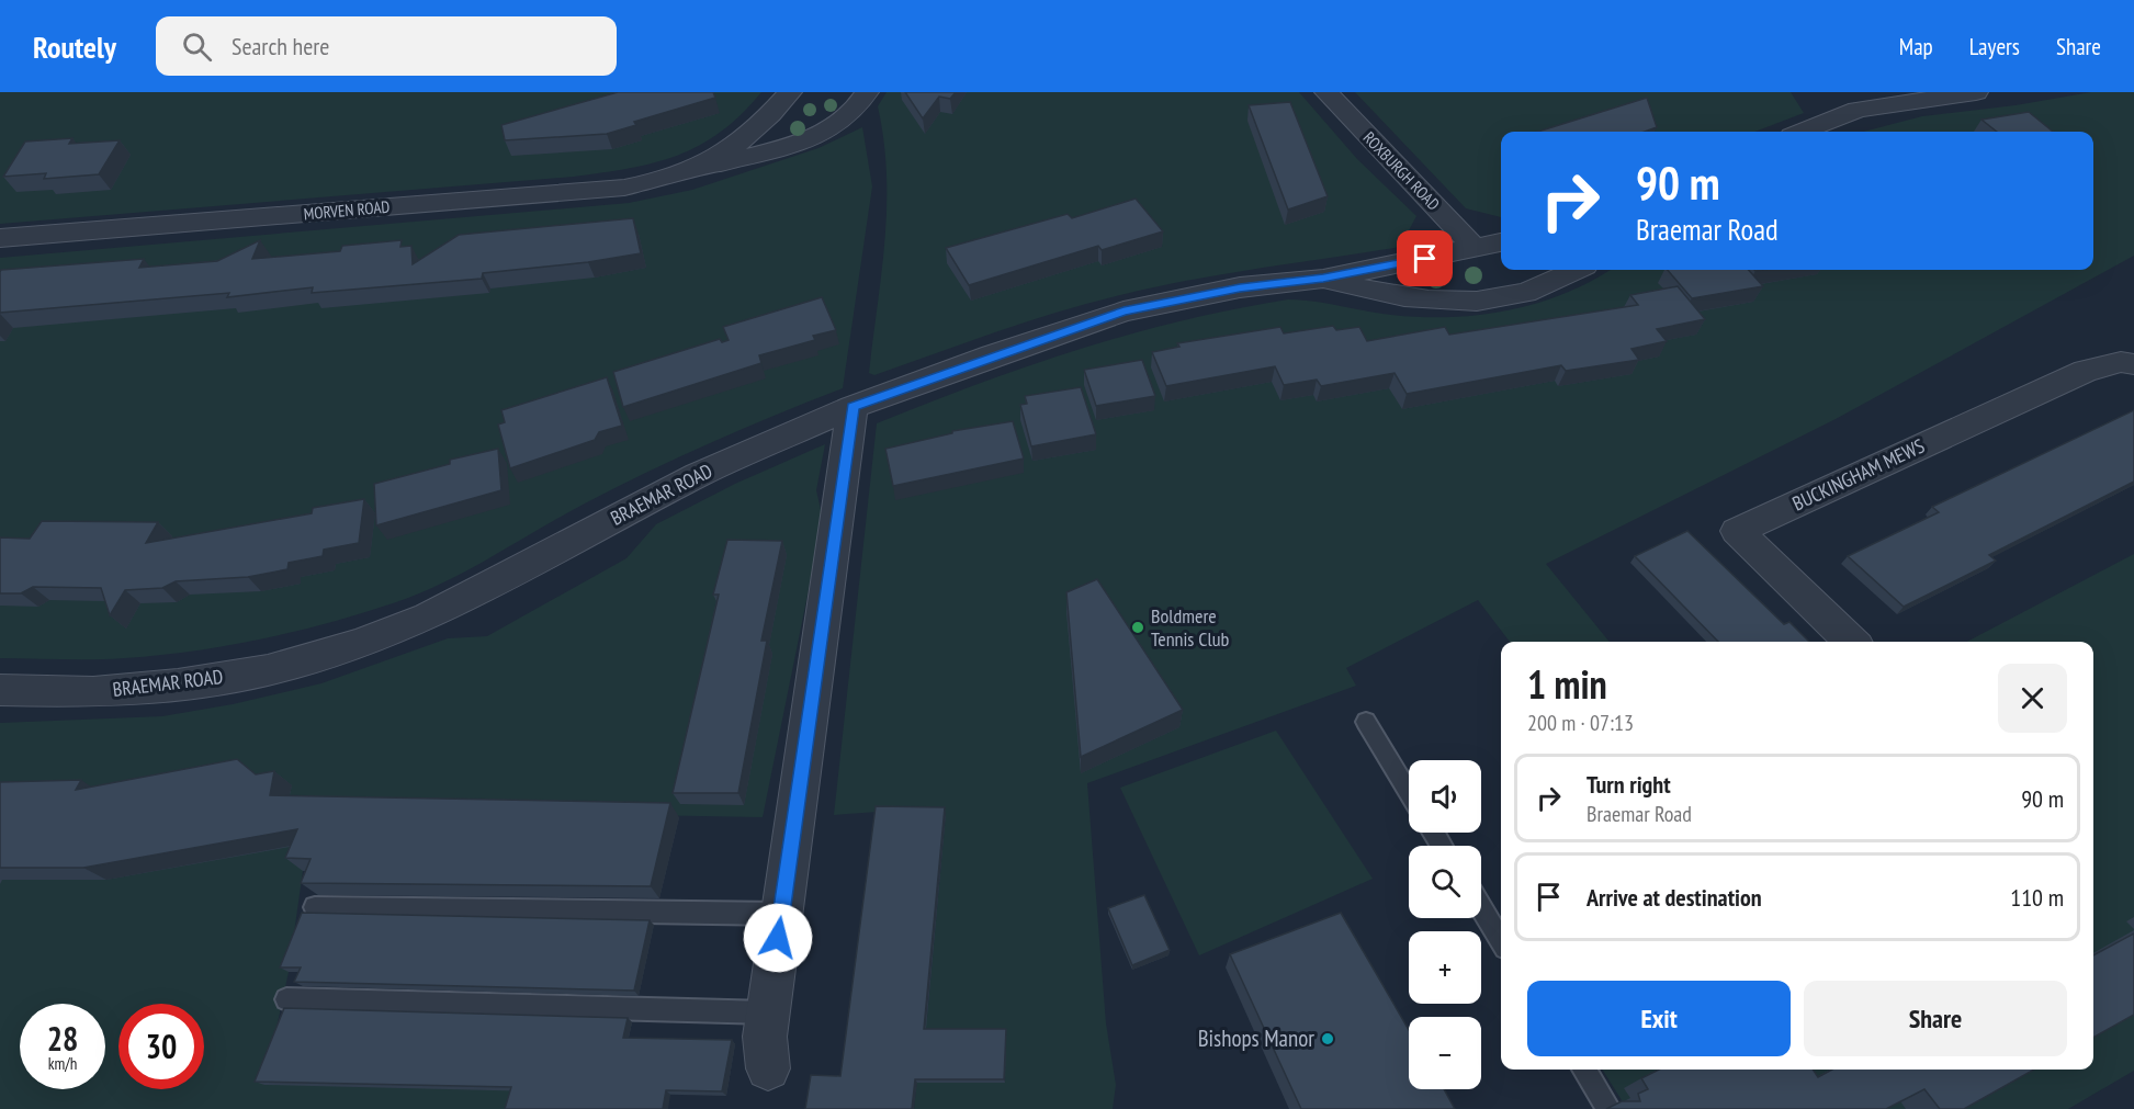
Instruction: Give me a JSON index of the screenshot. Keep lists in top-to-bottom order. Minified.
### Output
{"streets":{"street":["ROXBURGH ROAD","MORVEN ROAD","BUCKINGHAM MEWS","BRAEMAR ROAD"]},"crossings":[["ROXBURGH ROAD","BRAEMAR ROAD"]],"places":["Boldmere Tennis Club","Bishops Manor"],"page":{"header":"Routely","search":"Search here","nav":["Map","Layers","Share"],"turn":["90 m","Braemar Road"],"heading":["1 min","200 m · 07:13"],"list":[{"name":"Turn right","note":"Braemar Road","value":"90 m"},{"name":"Arrive at destination","value":"110 m"}],"map_buttons":["+","−"],"buttons":["Exit","Share"],"speed":"28 km/h","limit":"30"}}
